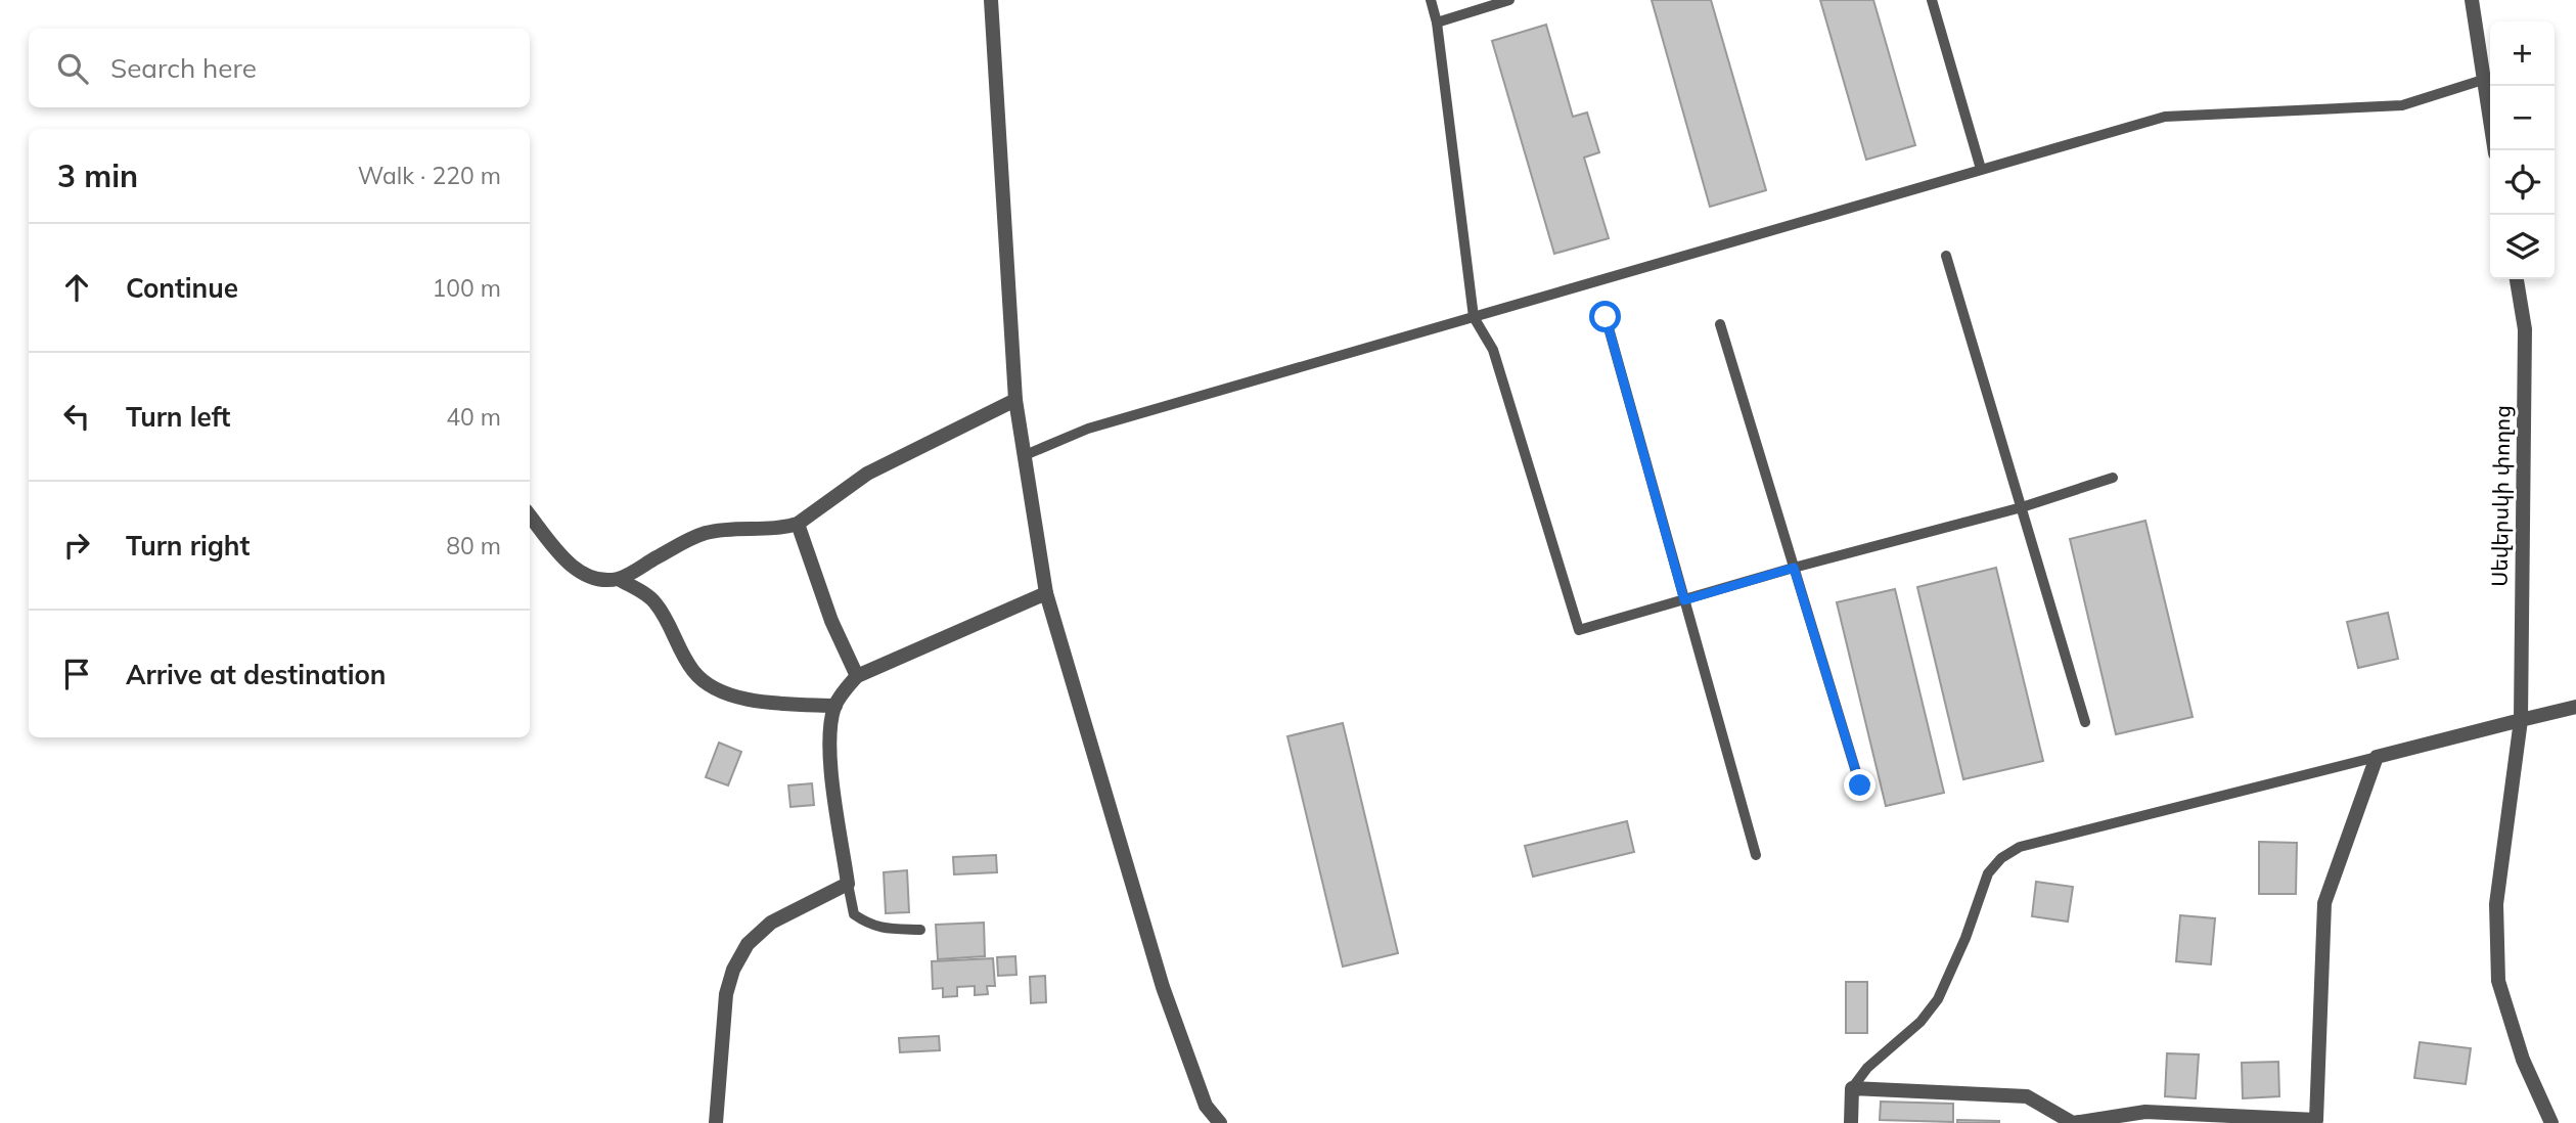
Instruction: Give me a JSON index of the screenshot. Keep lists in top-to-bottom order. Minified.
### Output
{"streets":{"street":["Սեվերսկի փողոց"]},"page":{"map_buttons":["+","−"],"search":"Search here","heading":["3 min","Walk · 220 m"],"list":[["Continue","100 m"],["Turn left","40 m"],["Turn right","80 m"],"Arrive at destination"]}}
